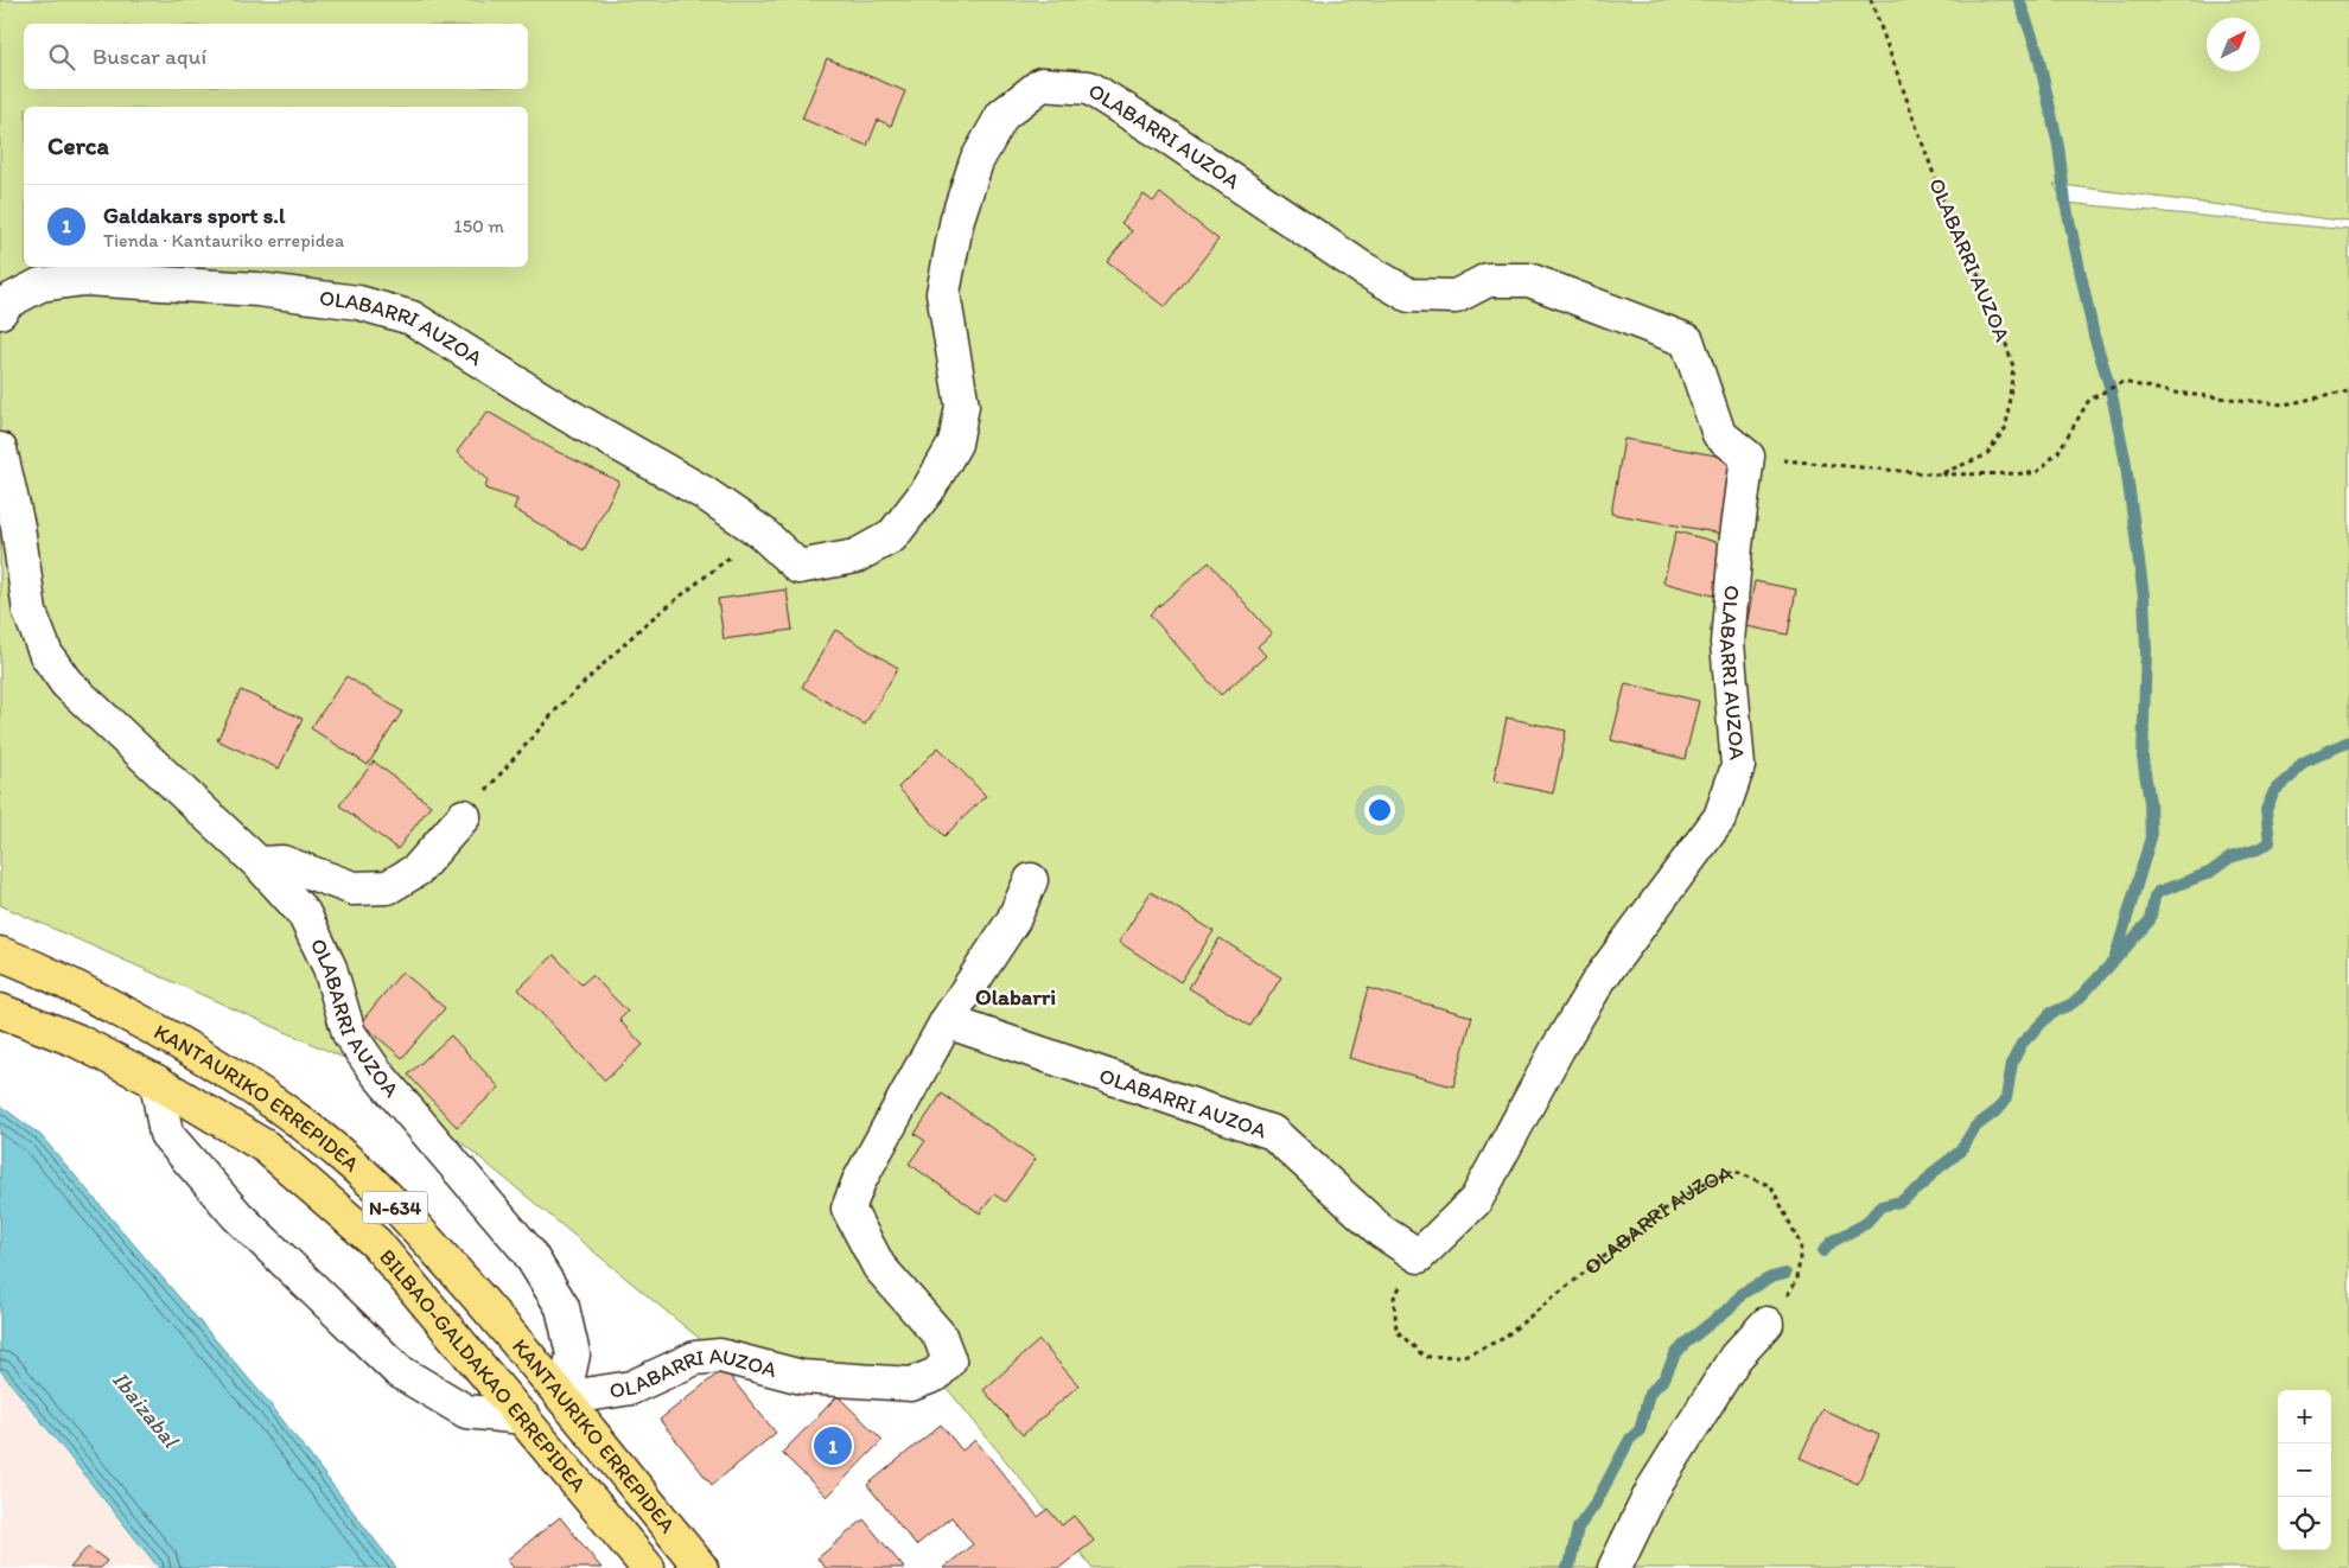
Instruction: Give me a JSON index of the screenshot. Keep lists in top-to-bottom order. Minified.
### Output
{"streets":{"highway":["KANTAURIKO ERREPIDEA","N-634","BILBAO-GALDAKAO ERREPIDEA"],"lane":["OLABARRI AUZOA"]},"crossings":[["OLABARRI AUZOA","KANTAURIKO ERREPIDEA"]],"districts":["Olabarri"],"water":["Ibaizabal"],"north":"top right","page":{"search":"Buscar aquí","heading":"Cerca","list":[{"mark":"1","name":"Galdakars sport s.l","note":"Tienda · Kantauriko errepidea","value":"150 m"}],"map_buttons":["+","−"],"pins":"1"}}
